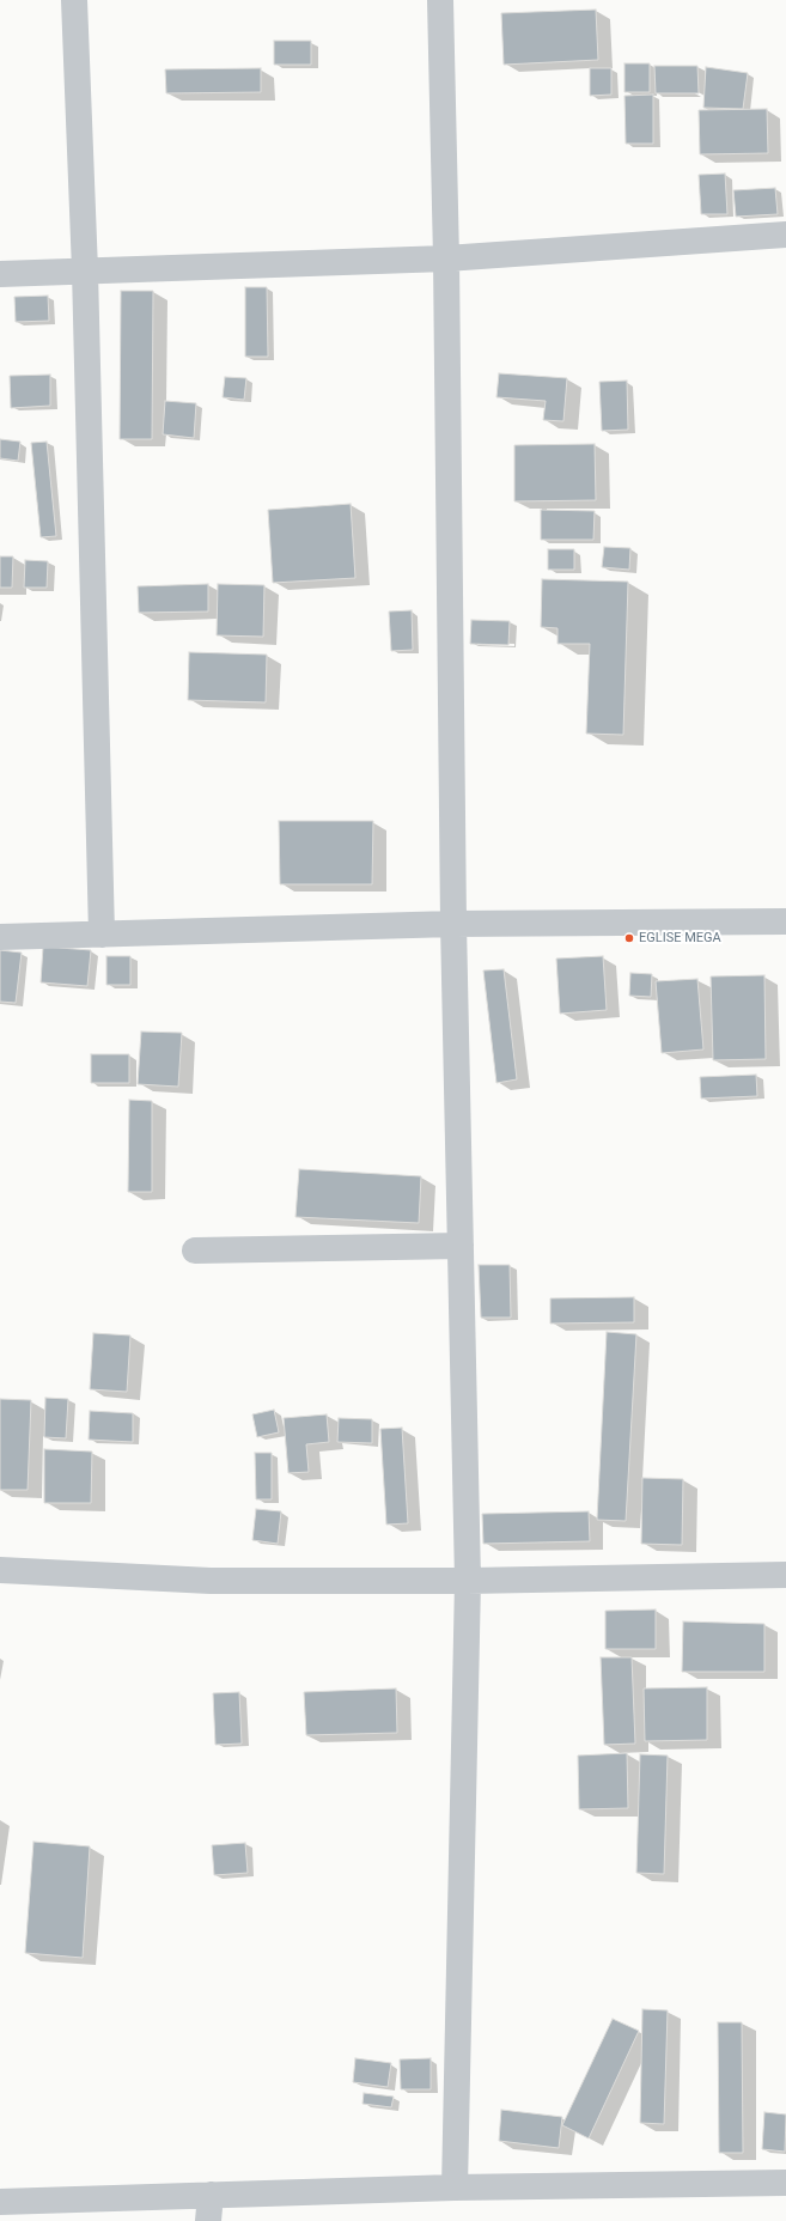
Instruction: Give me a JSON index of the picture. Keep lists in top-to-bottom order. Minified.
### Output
{"places":["EGLISE MEGA"]}
